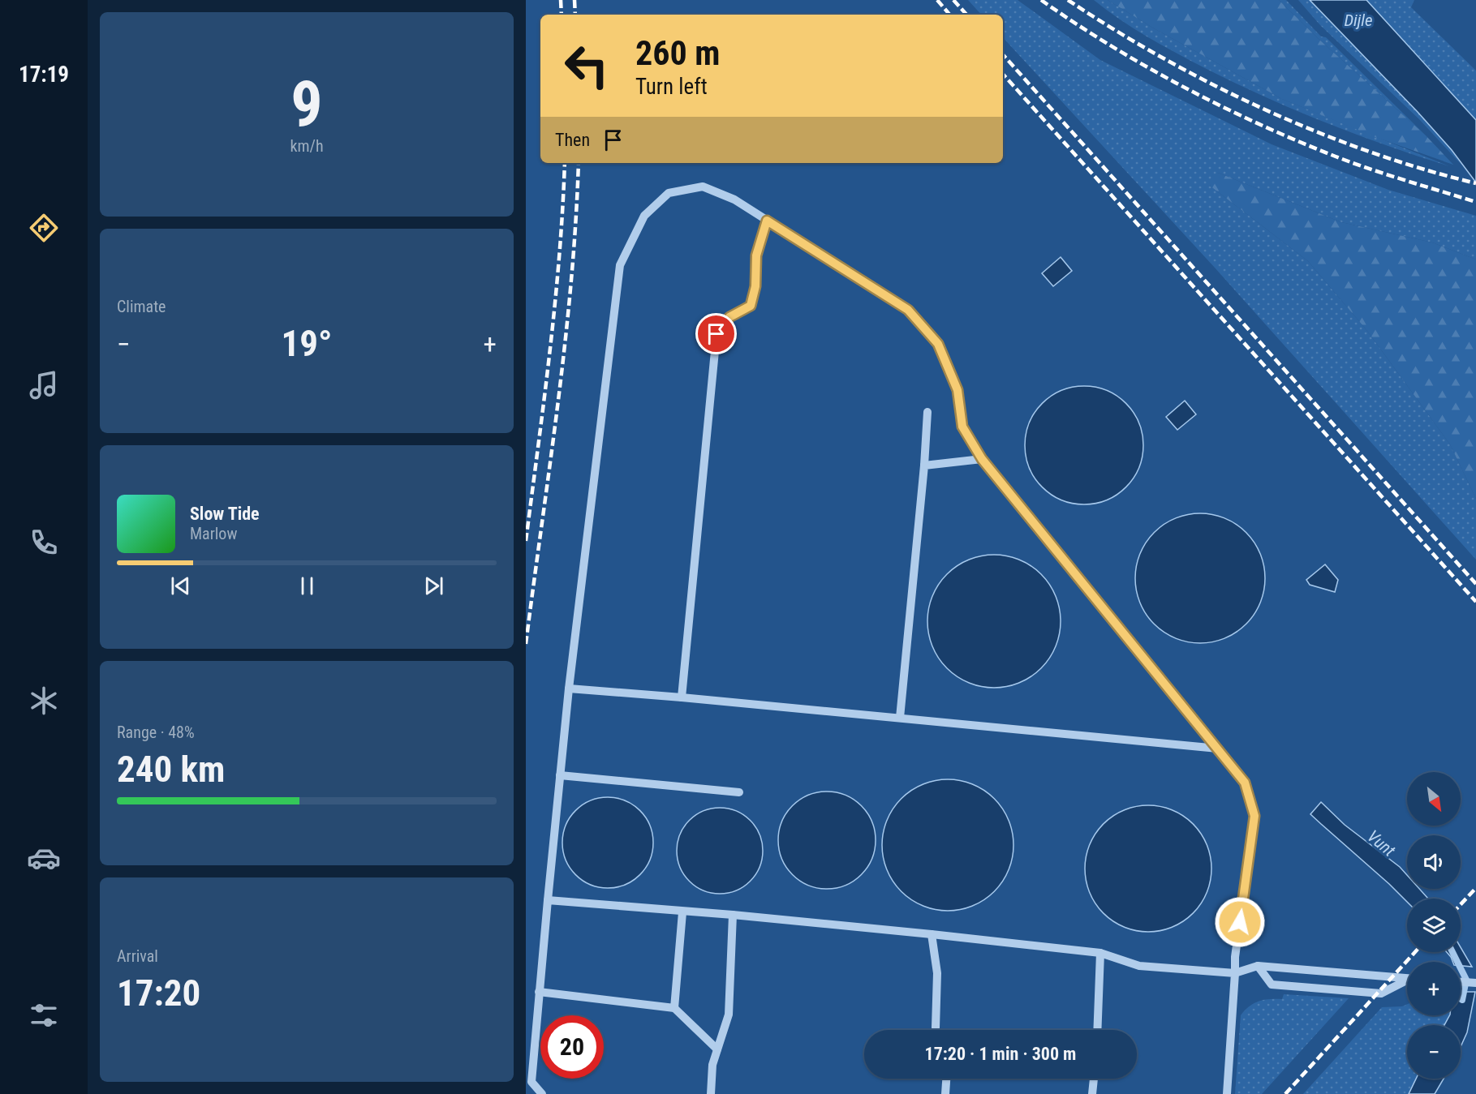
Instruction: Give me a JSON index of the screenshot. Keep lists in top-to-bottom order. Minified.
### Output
{"water":["Dijle","Vunt"],"north":"bottom right","page":{"tabs":"17:19","tile":[["9","km/h"],"Climate",["Range · 48%","240 km"],["Arrival","17:20"]],"turn":["260 m","Turn left"],"then":"Then","heat":["−","19°","+"],"song":["Slow Tide","Marlow"],"map_buttons":["+","−"],"limit":"20","trip":"17:20 · 1 min · 300 m"}}
